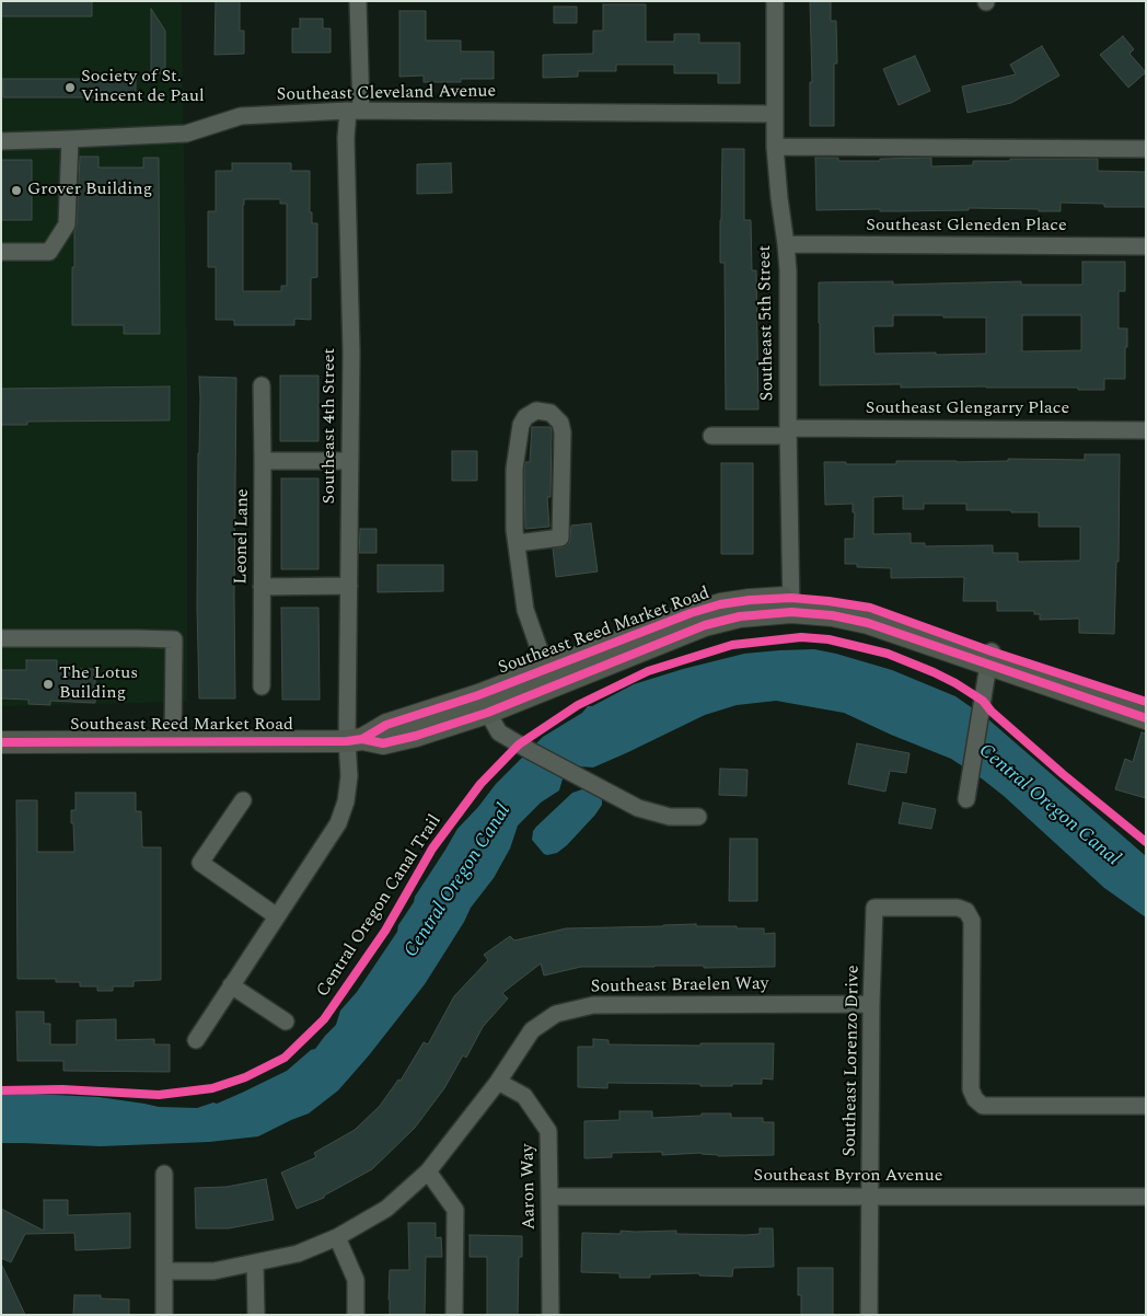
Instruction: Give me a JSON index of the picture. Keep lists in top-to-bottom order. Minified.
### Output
{"streets":{"main road":["Southeast Reed Market Road"],"street":["Southeast Cleveland Avenue","Southeast Gleneden Place","Southeast 5th Street","Southeast Glengarry Place","Southeast 4th Street","Leonel Lane","Southeast Braelen Way","Southeast Lorenzo Drive","Southeast Byron Avenue","Aaron Way"],"cycle path":["Central Oregon Canal Trail"]},"crossings":[["Southeast Cleveland Avenue","Southeast 5th Street"],["Southeast Cleveland Avenue","Southeast 4th Street"],["Southeast Gleneden Place","Southeast 5th Street"],["Southeast 5th Street","Southeast Glengarry Place"],["Southeast 5th Street","Southeast Reed Market Road"],["Southeast 4th Street","Southeast Reed Market Road"],["Southeast Braelen Way","Southeast Lorenzo Drive"],["Southeast Braelen Way","Aaron Way"],["Southeast Lorenzo Drive","Southeast Byron Avenue"],["Southeast Byron Avenue","Aaron Way"]],"water":["Central Oregon Canal"],"places":["Society of St. Vincent de Paul","Grover Building","The Lotus Building"]}
